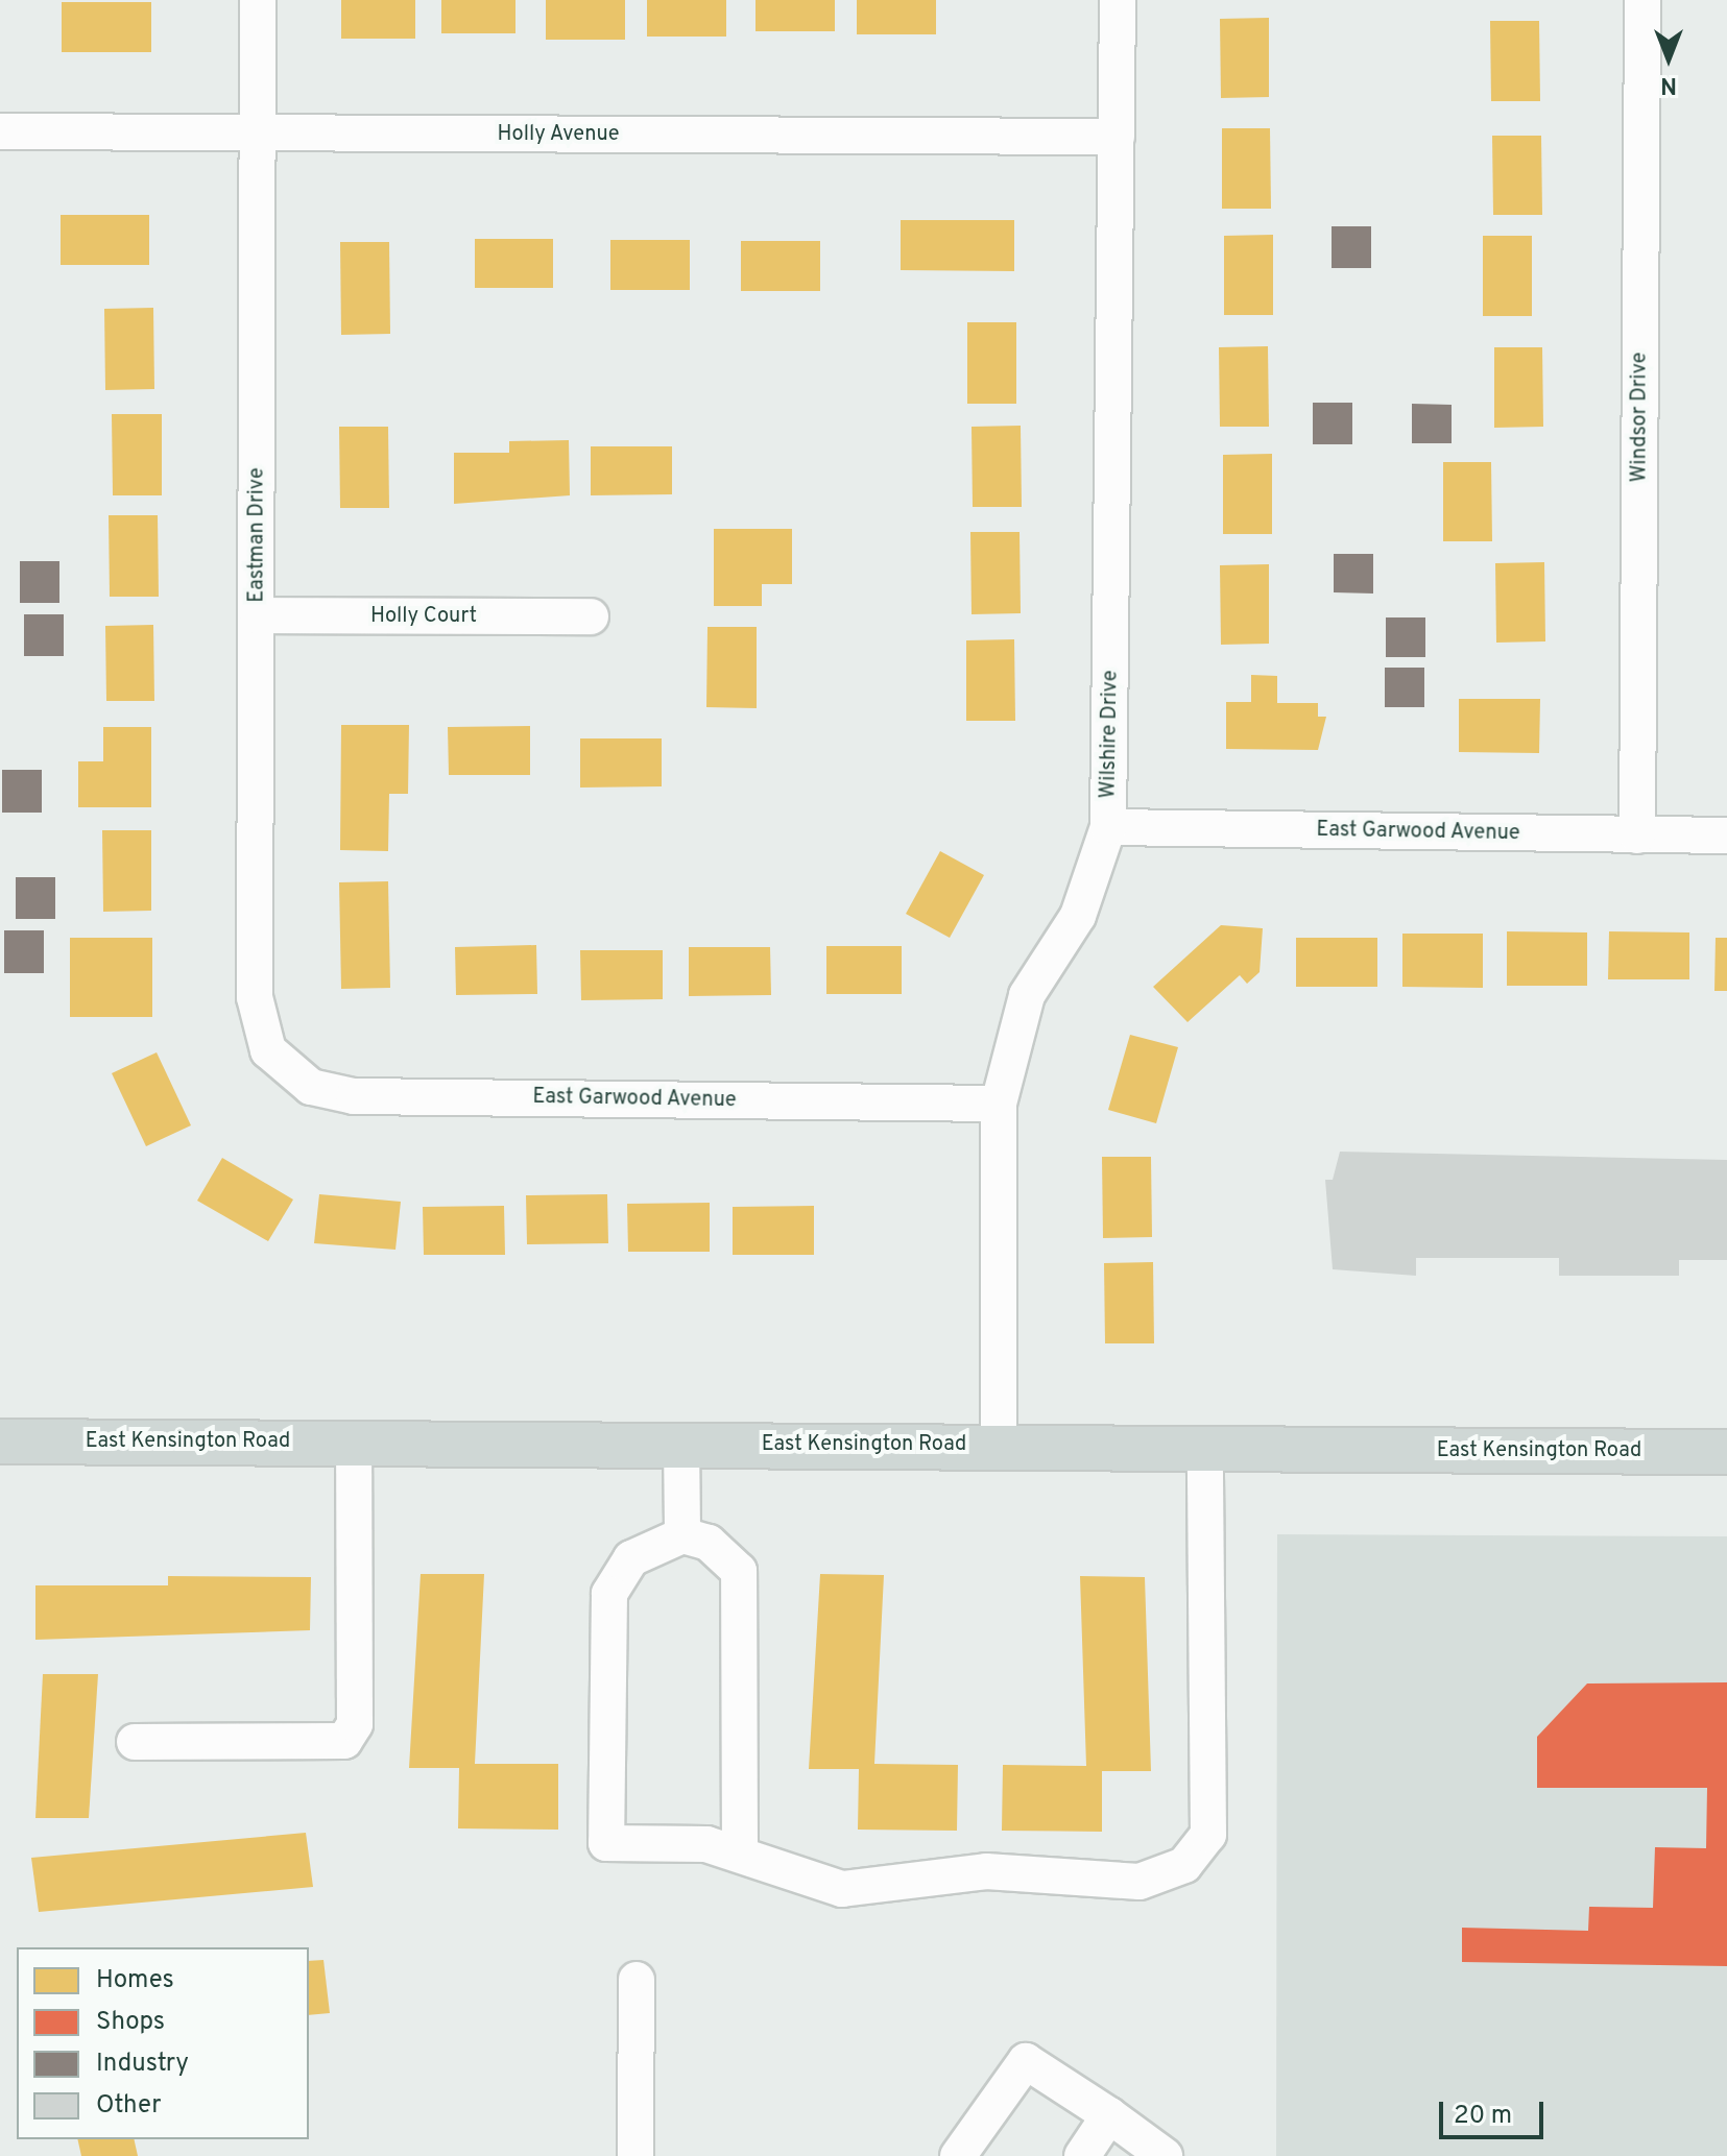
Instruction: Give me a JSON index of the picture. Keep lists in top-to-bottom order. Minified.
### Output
{"streets":{"main road":["East Kensington Road"],"street":["Holly Avenue","Windsor Drive","Eastman Drive","Holly Court","Wilshire Drive","East Garwood Avenue"]},"crossings":[["Holly Avenue","Eastman Drive"],["Holly Avenue","Wilshire Drive"],["Windsor Drive","East Garwood Avenue"],["Eastman Drive","Holly Court"],["Eastman Drive","East Garwood Avenue"],["Wilshire Drive","East Garwood Avenue"],["Wilshire Drive","East Kensington Road"]],"legend":["Homes","Shops","Industry","Other"],"scale_bar":"20 m","north":"bottom"}
